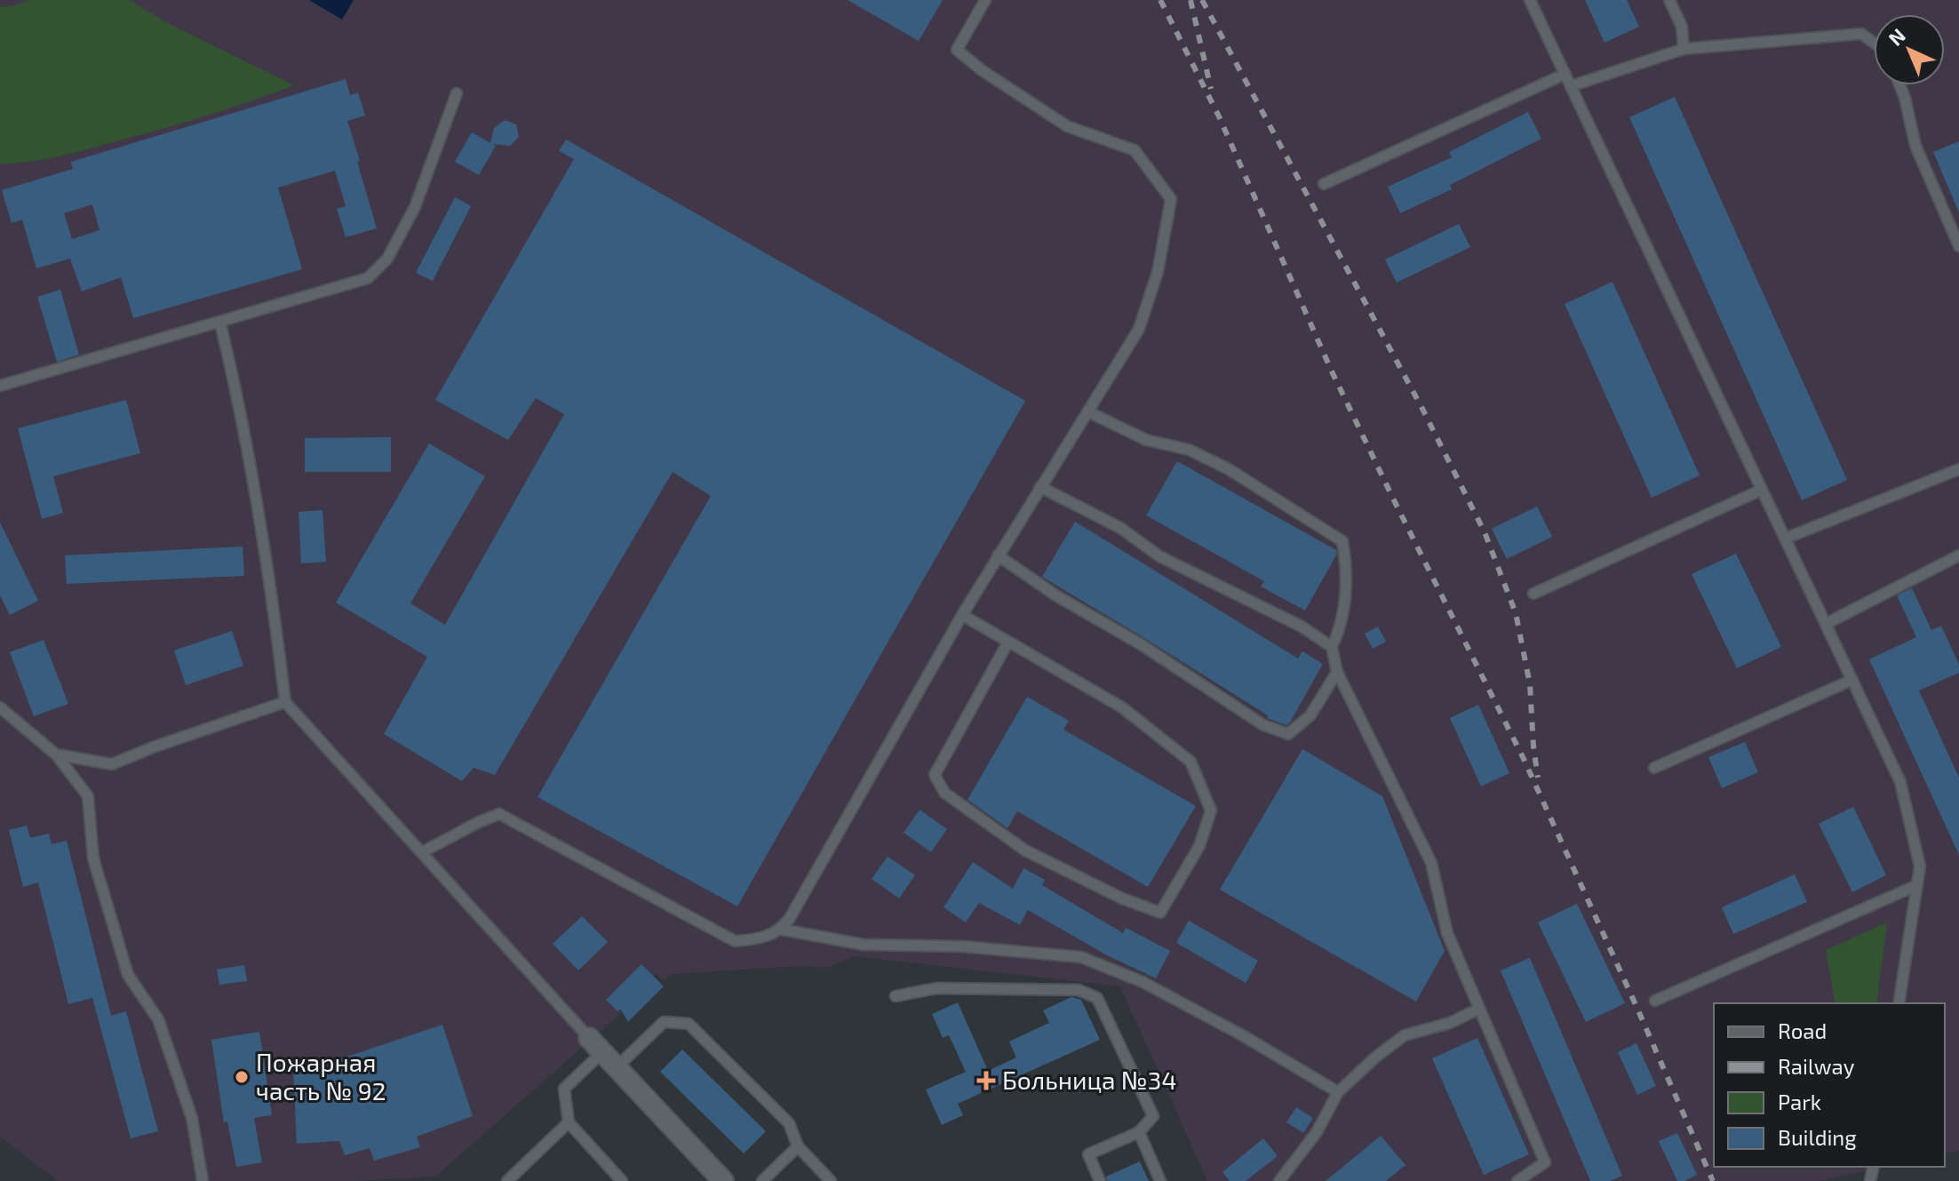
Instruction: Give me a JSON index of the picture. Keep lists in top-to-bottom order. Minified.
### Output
{"places":{"other":["Пожарная часть № 92"],"health":["Больница №34"]},"legend":["Road","Railway","Park","Building"],"north":"top left"}
